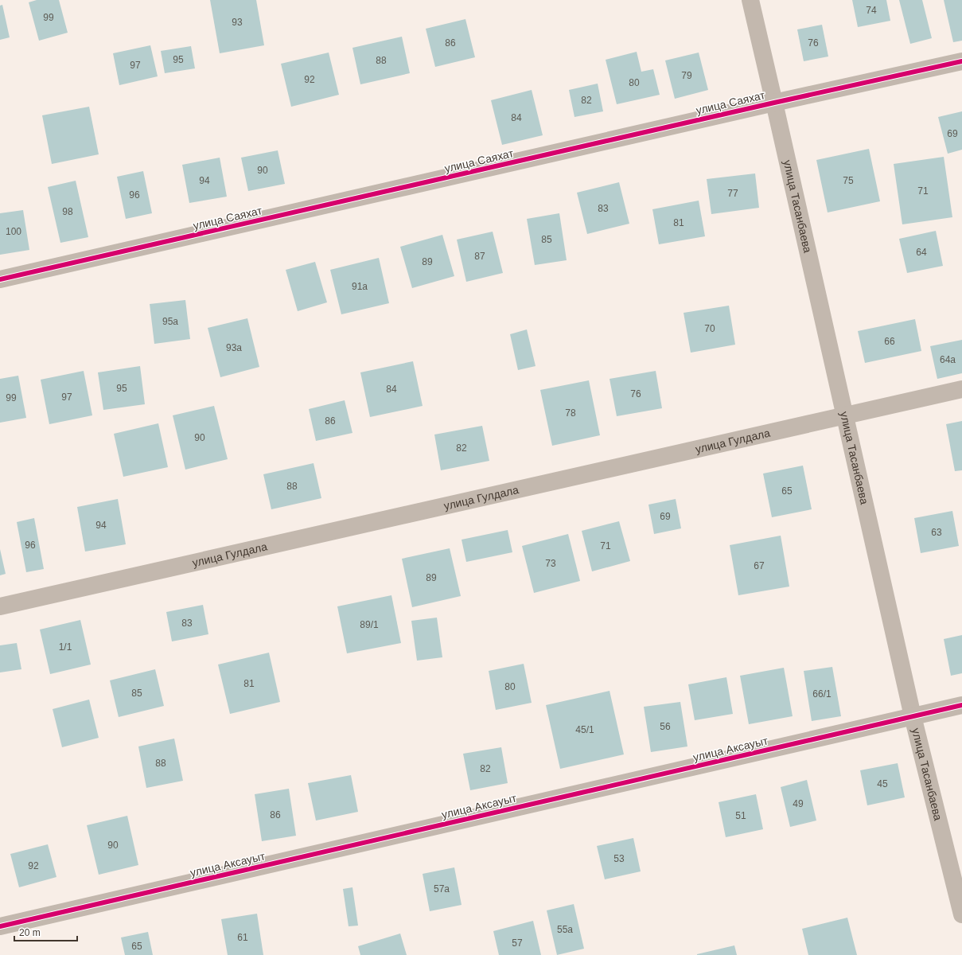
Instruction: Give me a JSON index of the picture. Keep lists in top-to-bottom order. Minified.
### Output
{"streets":{"street":["улица Саяхат","улица Тасанбаева","улица Гулдала","улица Аксауыт"]},"crossings":[["улица Саяхат","улица Тасанбаева"],["улица Тасанбаева","улица Гулдала"],["улица Тасанбаева","улица Аксауыт"]],"house_numbers":["74","99","93","86","76","95","88","97","79","92","80","82","84","69","90","94","75","71","77","96","83","98","81","100","85","64","87","89","91а","95а","70","66","93а","64а","95","84","76","97","99","78","86","90","82","88","65","69","94","63","96","71","73","67","89","83","89/1","1/1","81","80","85","66/1","56","45/1","88","82","45","49","86","51","90","53","92","57а","55а","61","57","65"],"scale_bar":"20 m"}
